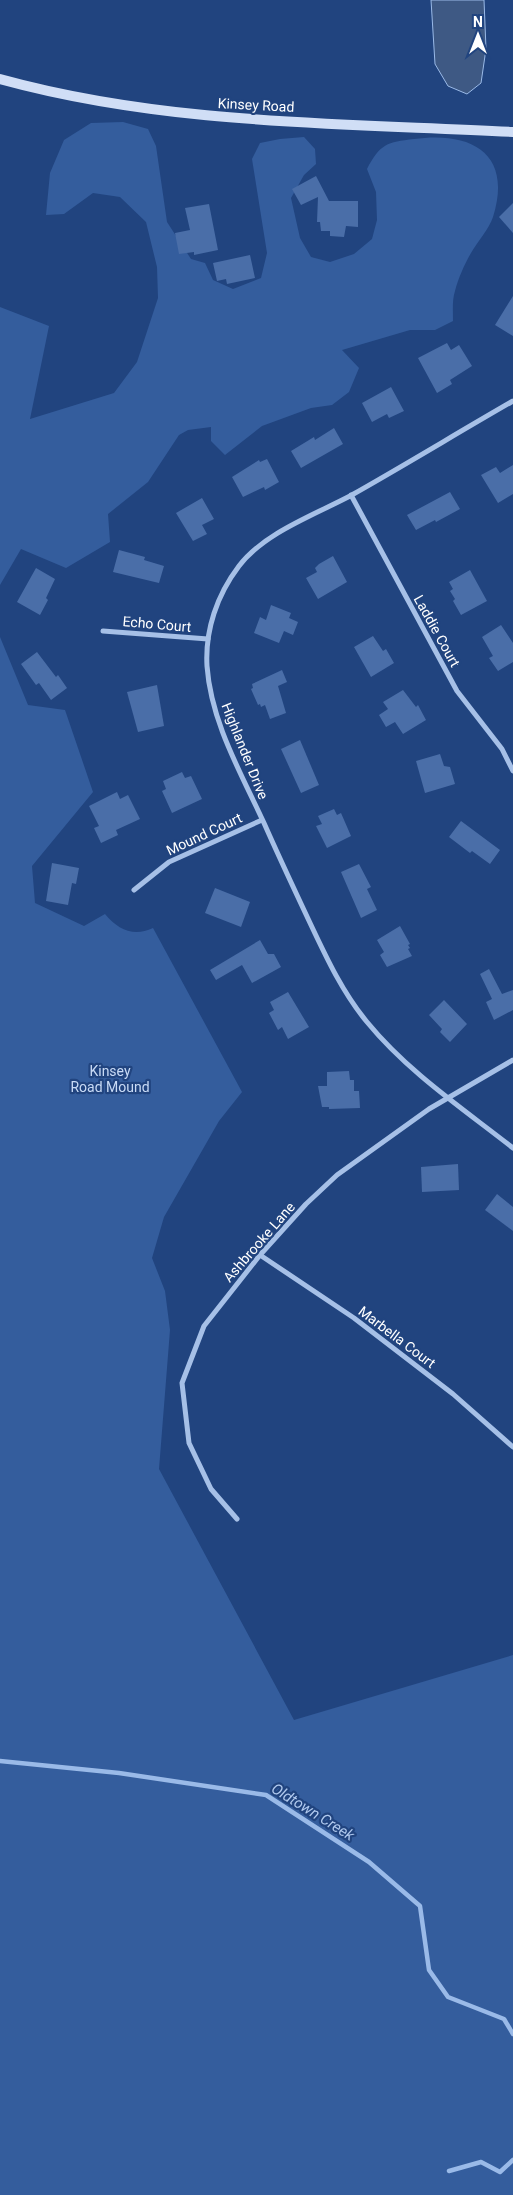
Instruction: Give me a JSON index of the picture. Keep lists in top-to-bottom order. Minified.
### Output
{"streets":{"street":["Kinsey Road","Echo Court","Laddie Court","Highlander Drive","Mound Court","Ashbrooke Lane","Marbella Court"]},"crossings":[["Echo Court","Highlander Drive"],["Laddie Court","Highlander Drive"],["Highlander Drive","Mound Court"],["Highlander Drive","Ashbrooke Lane"],["Ashbrooke Lane","Marbella Court"]],"water":["Oldtown Creek"],"parks":["Kinsey Road Mound"],"north":"top"}
